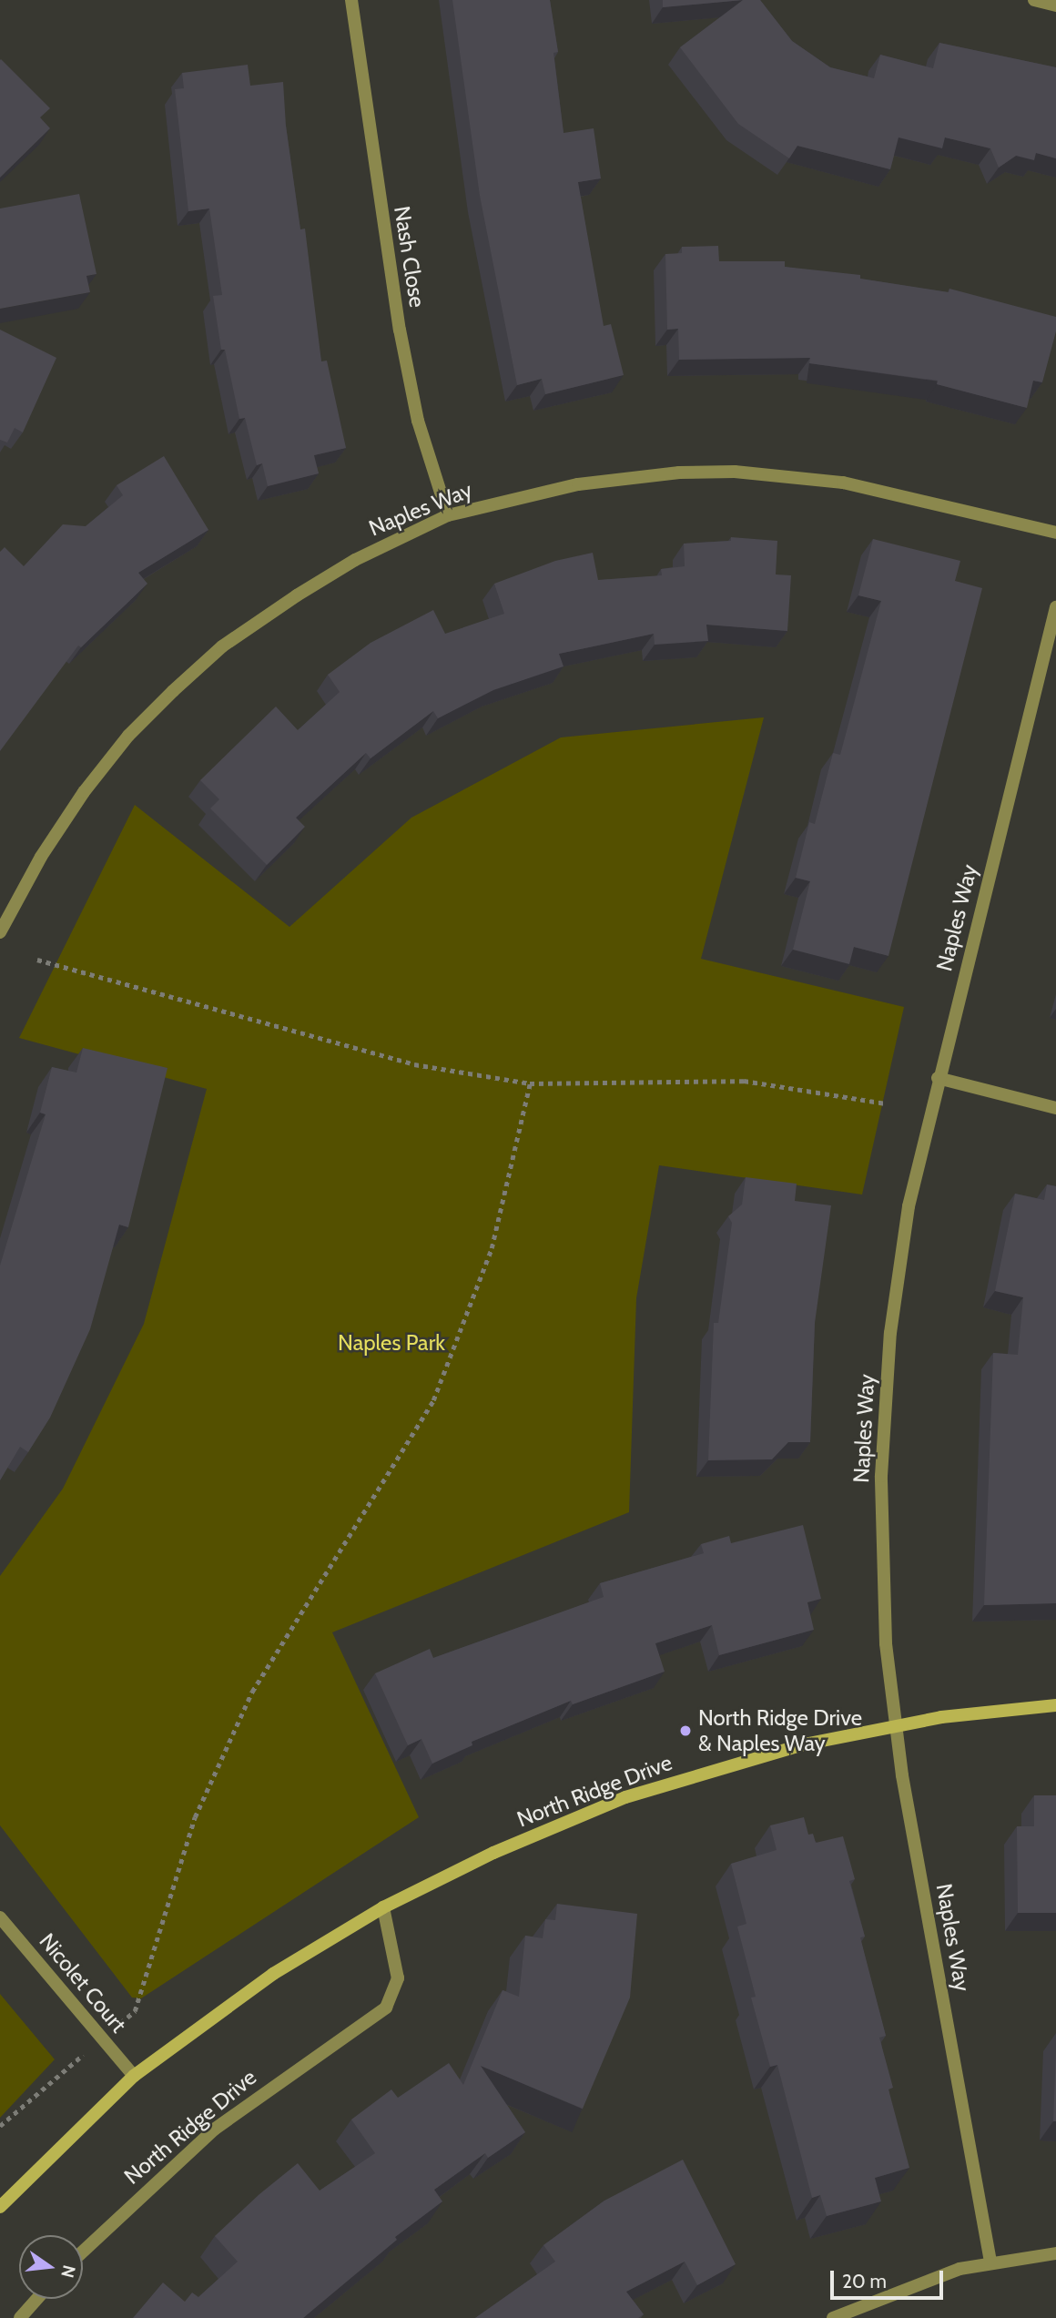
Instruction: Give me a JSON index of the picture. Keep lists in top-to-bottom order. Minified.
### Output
{"streets":{"street":["Nash Close","Naples Way","North Ridge Drive","Nicolet Court"]},"crossings":[["Nash Close","Naples Way"],["Naples Way","North Ridge Drive"],["North Ridge Drive","Nicolet Court"]],"parks":["Naples Park"],"places":["North Ridge Drive & Naples Way"],"scale_bar":"20 m","north":"right"}
